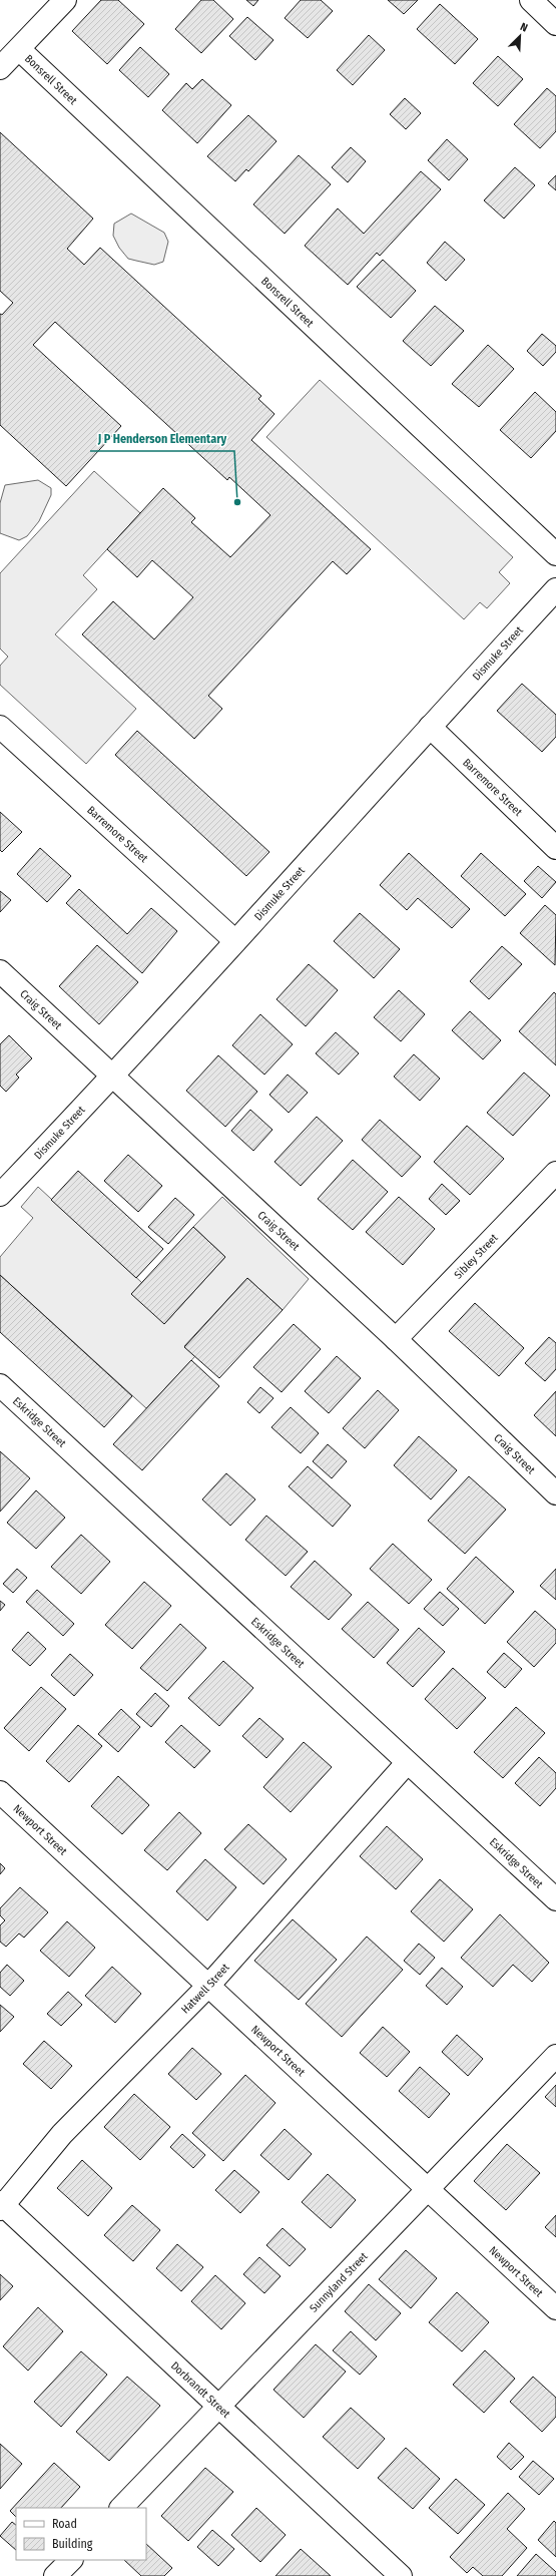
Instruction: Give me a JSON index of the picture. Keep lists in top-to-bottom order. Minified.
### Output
{"streets":{"street":["Bonsrell Street","Dismuke Street","Barremore Street","Craig Street","Sibley Street","Eskridge Street","Newport Street","Hatwell Street","Sunnyland Street","Dorbrandt Street"]},"crossings":[["Dismuke Street","Barremore Street"],["Dismuke Street","Craig Street"],["Craig Street","Sibley Street"],["Eskridge Street","Hatwell Street"],["Newport Street","Hatwell Street"],["Newport Street","Sunnyland Street"],["Hatwell Street","Dorbrandt Street"],["Sunnyland Street","Dorbrandt Street"]],"places":["J P Henderson Elementary"],"legend":["Road","Building"],"north":"top right"}
